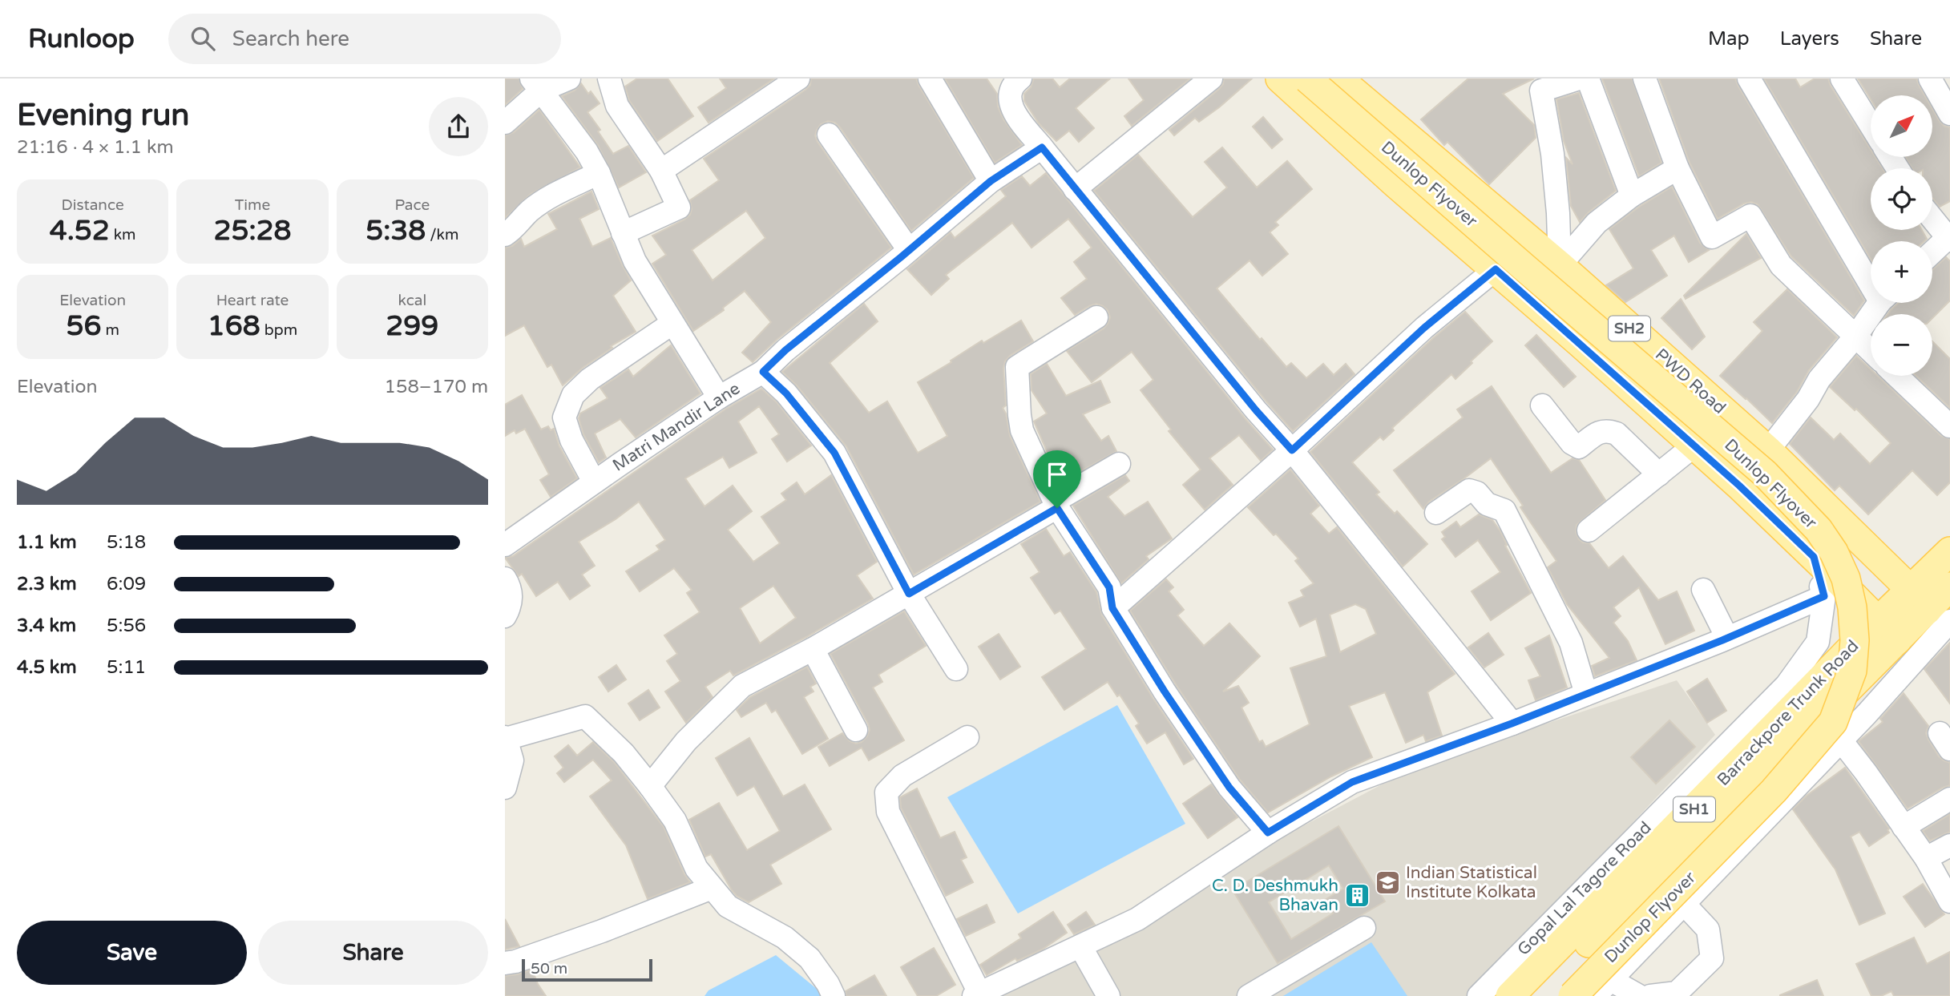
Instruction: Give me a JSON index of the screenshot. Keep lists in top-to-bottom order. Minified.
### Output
{"streets":{"main road":["Dunlop Flyover","SH2","PWD Road","Barrackpore Trunk Road","SH1"],"street":["Matri Mandir Lane","Gopal Lal Tagore Road"]},"crossings":[["SH2","Barrackpore Trunk Road"],["PWD Road","Barrackpore Trunk Road"]],"places":{"school or university":["Indian Statistical Institute Kolkata"],"building":["C. D. Deshmukh Bhavan"]},"scale_bar":"50 m","north":"top right","page":{"header":"Runloop","search":"Search here","nav":["Map","Layers","Share"],"heading":["Evening run","21:16 · 4 × 1.1 km"],"map_buttons":["+","−"],"stats":[["Distance","4.52 km"],["Time","25:28"],["Pace","5:38 /km"],["Elevation","56 m"],["Heart rate","168 bpm"],["kcal","299"]],"chart":["Elevation","158–170 m"],"list":[{"name":"1.1 km","note":"5:18"},{"name":"2.3 km","note":"6:09"},{"name":"3.4 km","note":"5:56"},{"name":"4.5 km","note":"5:11"}],"buttons":["Save","Share"],"scale":"50 m"}}
